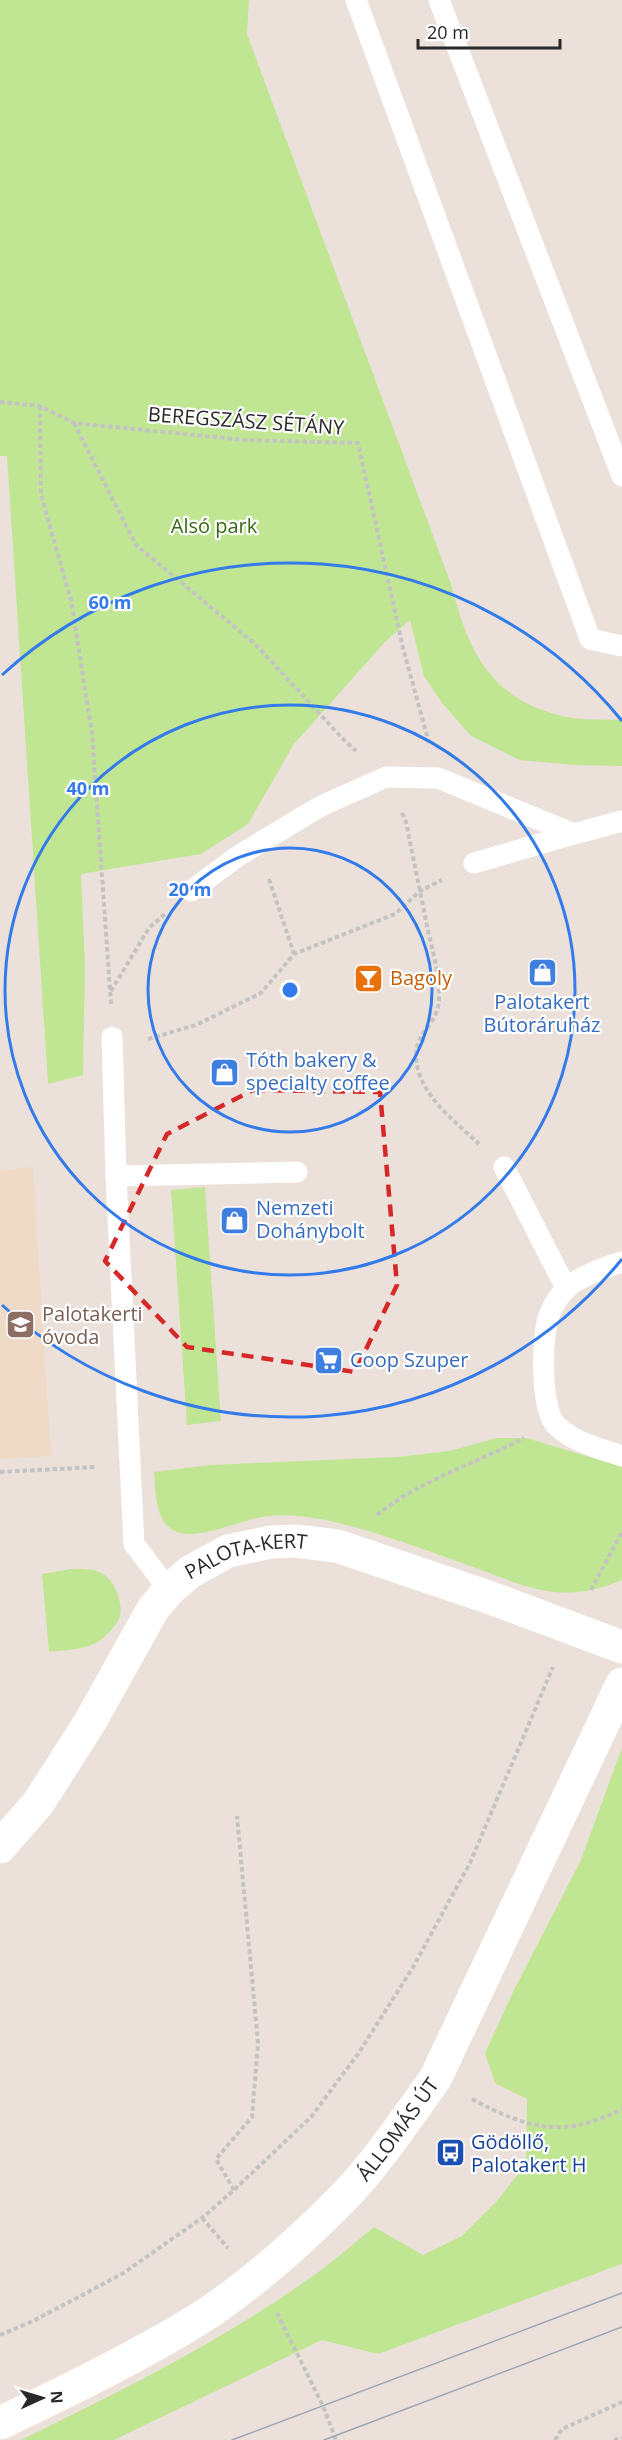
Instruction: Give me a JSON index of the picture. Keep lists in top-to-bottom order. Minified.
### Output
{"streets":{"main road":["PALOTA-KERT","ÁLLOMÁS ÚT"],"path":["BEREGSZÁSZ SÉTÁNY"]},"parks":["Alsó park"],"places":{"shop":["Palotakert Bútoráruház","Tóth bakery & specialty coffee","Nemzeti Dohánybolt"],"bar":["Bagoly"],"school or university":["Palotakerti óvoda"],"supermarket":["Coop Szuper"],"bus stop":["Gödöllő, Palotakert H"]},"scale_bar":"20 m","north":"right","rings":["60 m","40 m","20 m"]}
